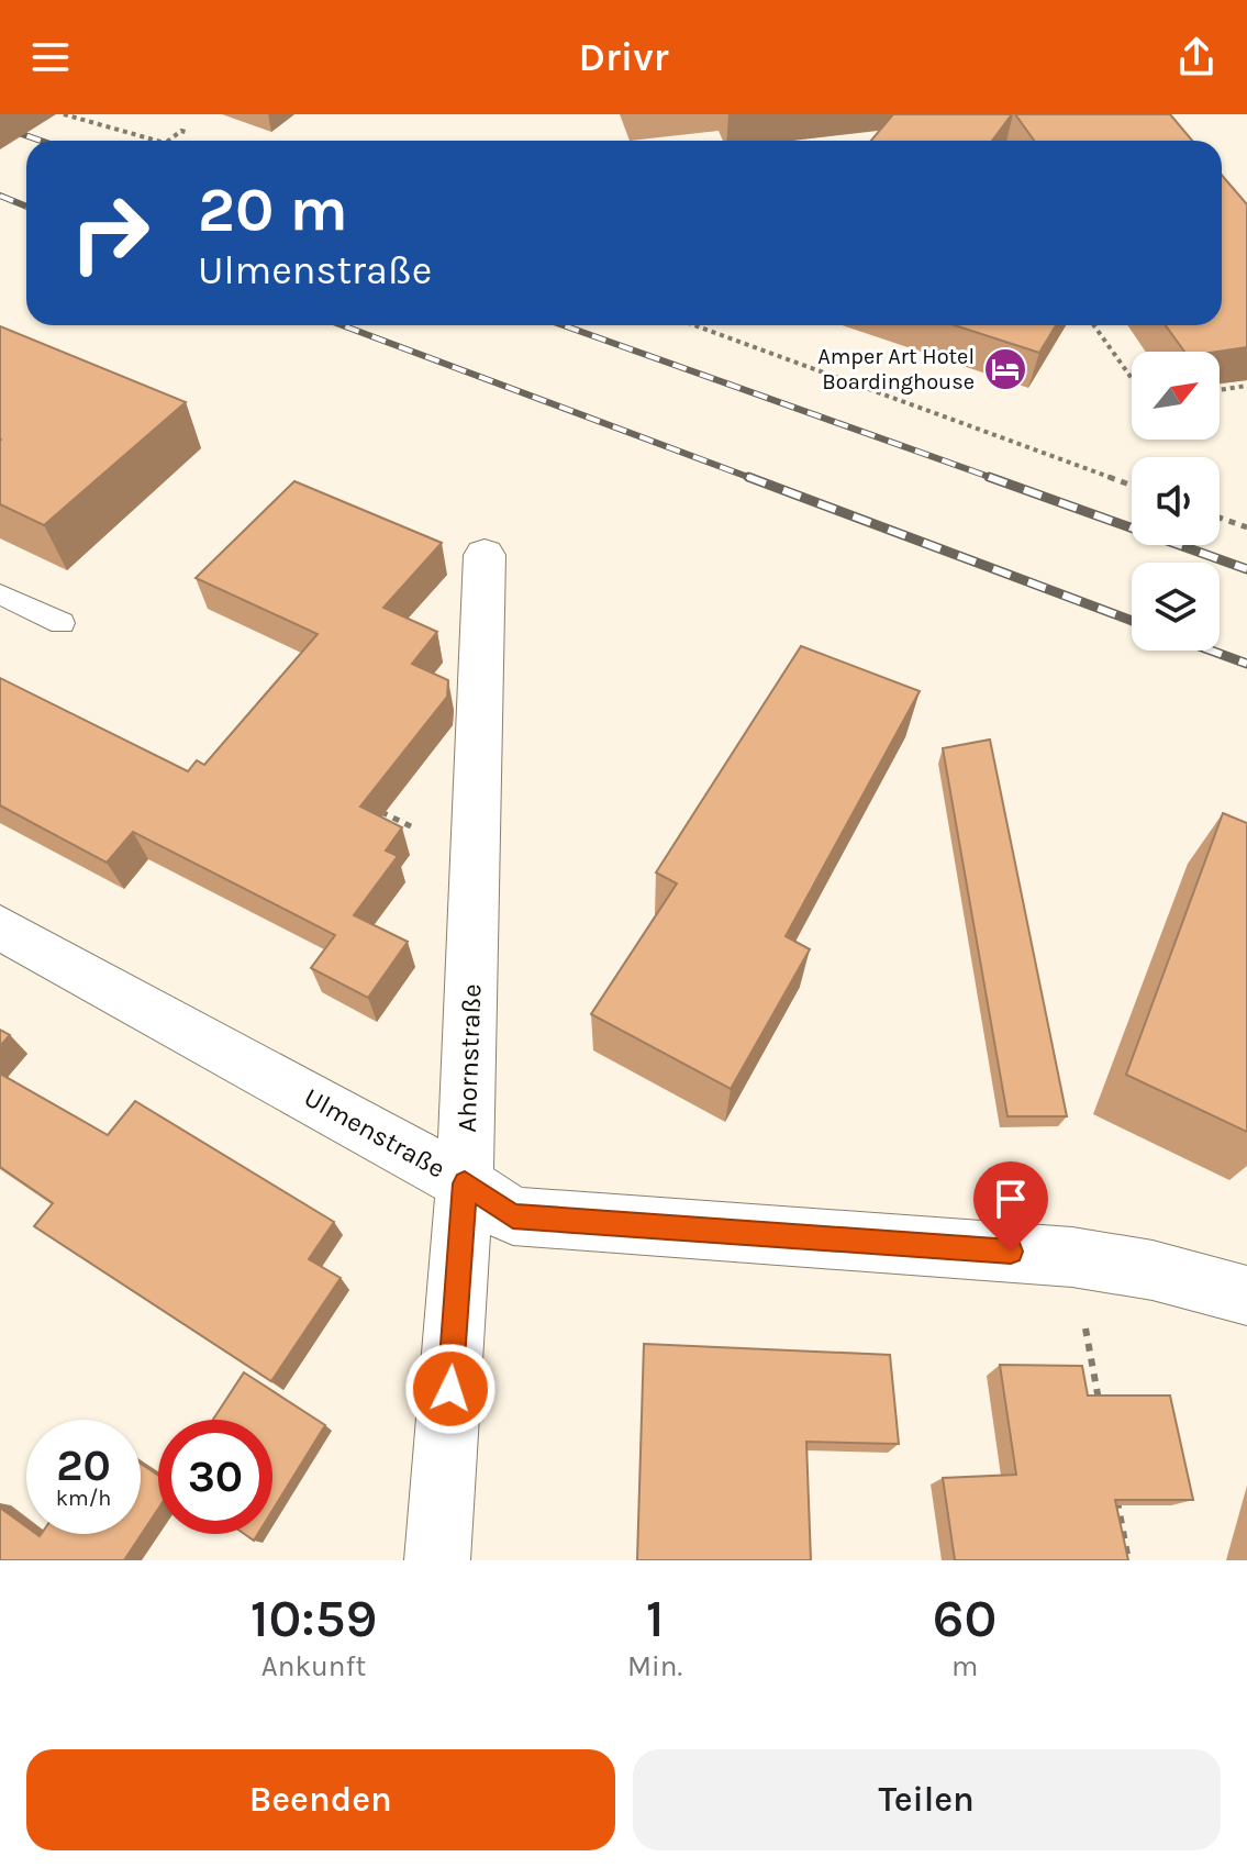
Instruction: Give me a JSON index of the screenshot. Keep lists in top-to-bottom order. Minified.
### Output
{"streets":{"street":["Ahornstraße","Ulmenstraße"]},"crossings":[["Ahornstraße","Ulmenstraße"]],"places":{"hotel":["Amper Art Hotel Boardinghouse"]},"north":"top right","page":{"header":"Drivr","turn":["20 m","Ulmenstraße"],"speed":"20 km/h","limit":"30","eta":["10:59","Ankunft","1","Min.","60","m"],"buttons":["Beenden","Teilen"]}}
